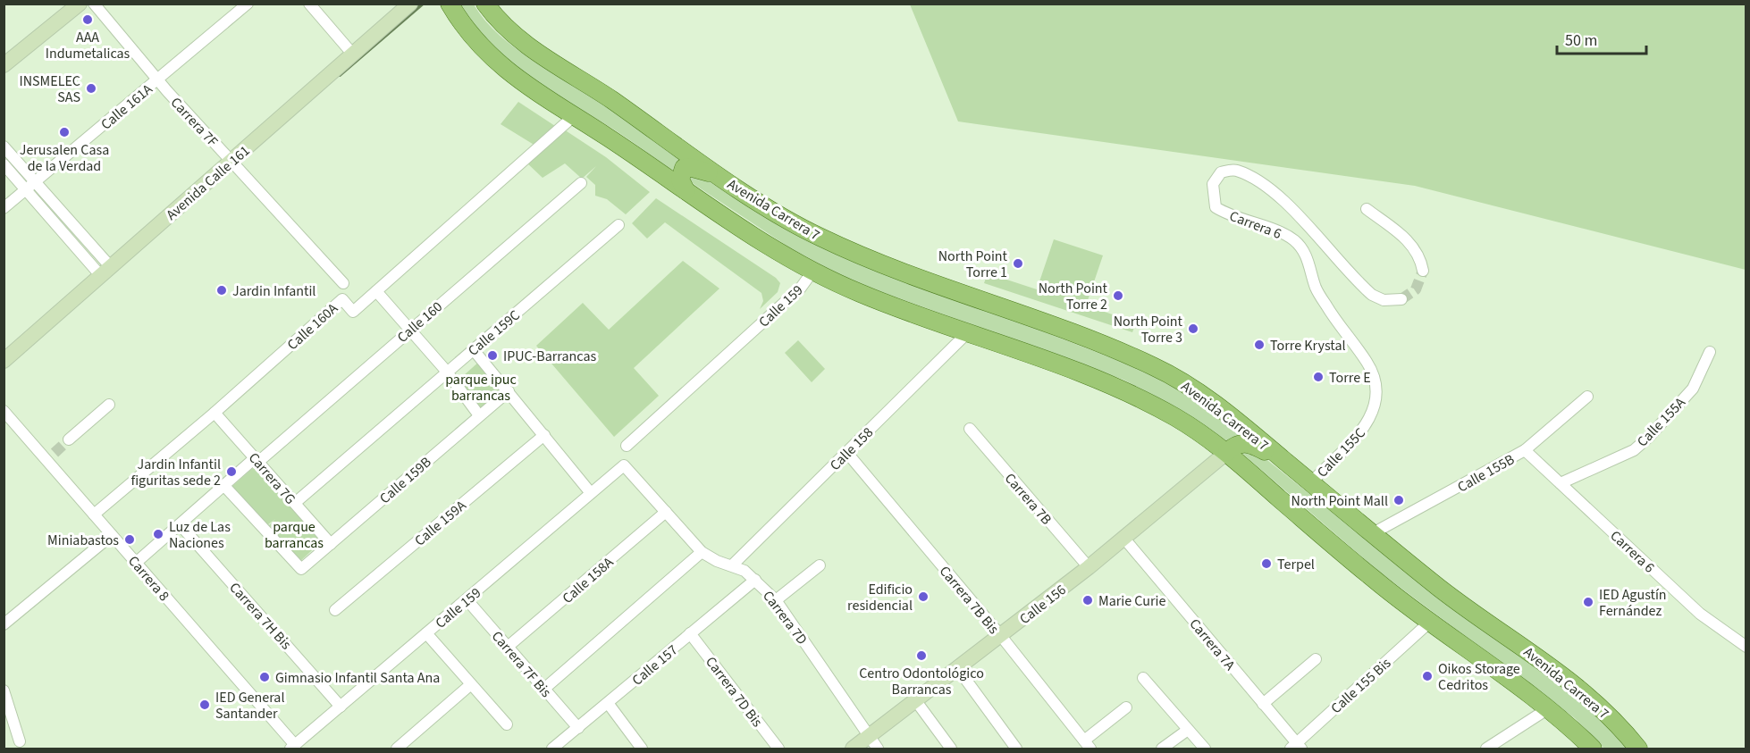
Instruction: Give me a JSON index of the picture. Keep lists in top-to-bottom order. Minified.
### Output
{"streets":{"main road":["Avenida Carrera 7"],"street":["Calle 161A","Carrera 7F","Avenida Calle 161","Carrera 6","Calle 159","Calle 160","Calle 160A","Calle 159C","Calle 155A","Calle 158","Calle 155C","Calle 155B","Carrera 7G","Calle 159B","Carrera 7B","Calle 159A","Carrera 8","Calle 158A","Carrera 7B Bis","Calle 156","Carrera 7H Bis","Carrera 7D","Carrera 7A","Carrera 7F Bis","Calle 157","Calle 155 Bis","Carrera 7D Bis"]},"crossings":[["Calle 161A","Carrera 7F"],["Carrera 7F","Avenida Calle 161"],["Avenida Carrera 7","Calle 159"],["Avenida Carrera 7","Calle 160A"],["Avenida Carrera 7","Calle 158"],["Avenida Carrera 7","Calle 155C"],["Avenida Carrera 7","Calle 155B"],["Avenida Carrera 7","Calle 156"],["Avenida Carrera 7","Calle 155 Bis"],["Carrera 6","Calle 155A"],["Carrera 6","Calle 155C"],["Carrera 6","Calle 155B"],["Calle 159","Carrera 8"],["Calle 159","Carrera 7H Bis"],["Calle 159","Carrera 7D"],["Calle 159","Carrera 7F Bis"],["Calle 160","Carrera 7G"],["Calle 160","Calle 159B"],["Calle 160","Carrera 8"],["Calle 160","Carrera 7H Bis"],["Calle 160A","Carrera 7G"],["Calle 160A","Carrera 8"],["Calle 159C","Carrera 7G"],["Calle 158","Carrera 7B Bis"],["Calle 158","Carrera 7D"],["Carrera 7G","Calle 159B"],["Carrera 7B","Calle 156"],["Calle 158A","Carrera 7D"],["Calle 158A","Carrera 7F Bis"],["Carrera 7B Bis","Calle 156"],["Calle 156","Carrera 7D"],["Calle 156","Carrera 7A"],["Carrera 7D","Calle 157"],["Carrera 7A","Calle 155 Bis"],["Carrera 7F Bis","Calle 157"],["Calle 157","Carrera 7D Bis"]],"parks":["parque ipuc barrancas","parque barrancas"],"places":["AAA Indumetalicas","INSMELEC SAS","Jerusalen Casa de la Verdad","North Point Torre 1","Jardin Infantil","North Point Torre 2","North Point Torre 3","Torre Krystal","IPUC-Barrancas","Torre E","Jardin Infantil figuritas sede 2","North Point Mall","Luz de Las Naciones","Miniabastos","Terpel","Edificio residencial","Marie Curie","IED Agustín Fernández","Centro Odontológico Barrancas","Oikos Storage Cedritos","Gimnasio Infantil Santa Ana","IED General Santander"],"scale_bar":"50 m"}
